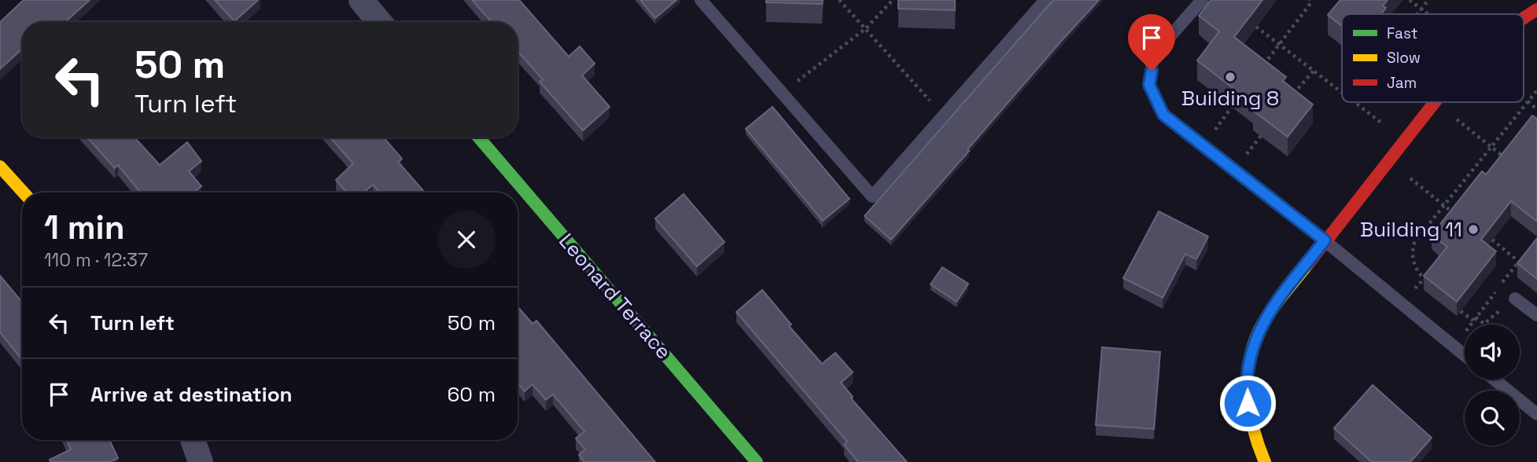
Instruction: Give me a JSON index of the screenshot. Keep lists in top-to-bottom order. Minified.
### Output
{"streets":{"street":["Leonard Terrace"]},"places":["Building 8","Building 11"],"legend":["Fast","Slow","Jam"],"page":{"turn":["50 m","Turn left"],"heading":["1 min","110 m · 12:37"],"list":[{"name":"Turn left","value":"50 m"},{"name":"Arrive at destination","value":"60 m"}]}}
